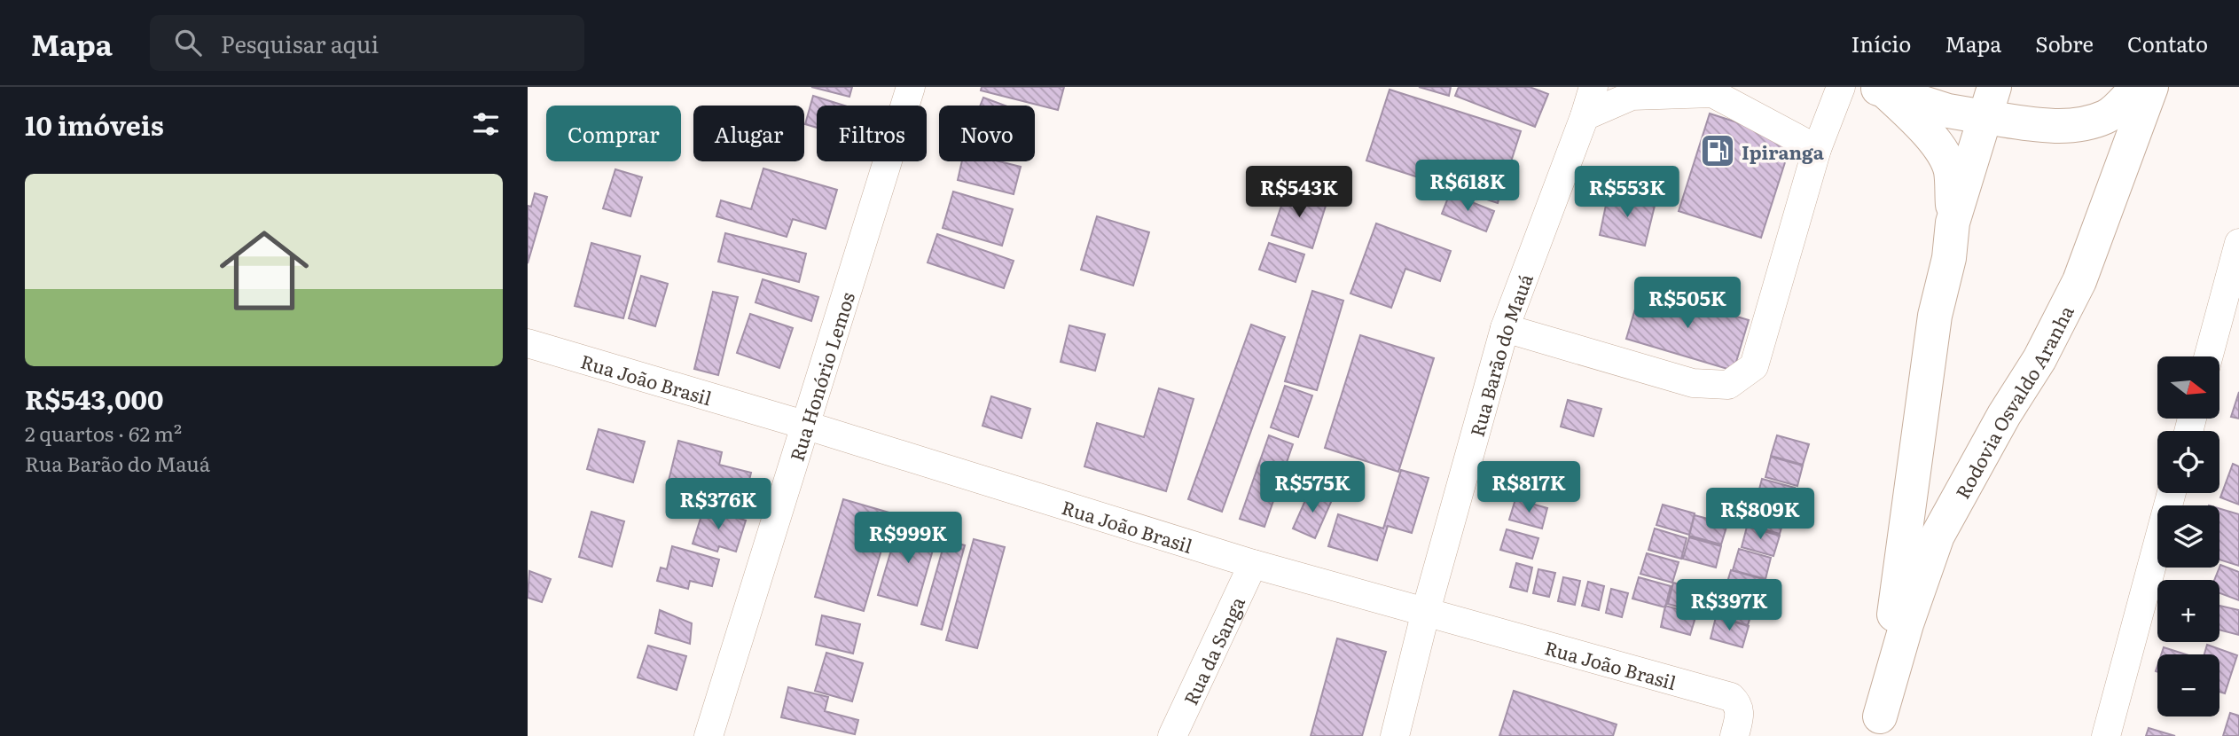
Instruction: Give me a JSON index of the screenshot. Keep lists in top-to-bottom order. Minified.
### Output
{"streets":{"main road":["Rodovia Osvaldo Aranha"],"street":["Rua Barão do Mauá","Rua Honório Lemos","Rua João Brasil","Rua da Sanga"]},"crossings":[["Rua Barão do Mauá","Rua João Brasil"],["Rua Honório Lemos","Rua João Brasil"],["Rua João Brasil","Rua da Sanga"]],"places":{"fuel station":["Ipiranga"]},"north":"right","page":{"header":"Mapa","search":"Pesquisar aqui","nav":["Início","Mapa","Sobre","Contato"],"heading":"10 imóveis","chip":["Comprar","Alugar","Filtros","Novo"],"price":["R$618K","R$543K","R$553K","R$505K","R$575K","R$817K","R$376K","R$809K","R$999K","R$397K"],"list":[{"name":"R$543,000","note":"2 quartos · 62 m² · Rua Barão do Mauá"}],"map_buttons":["+","−"]}}
